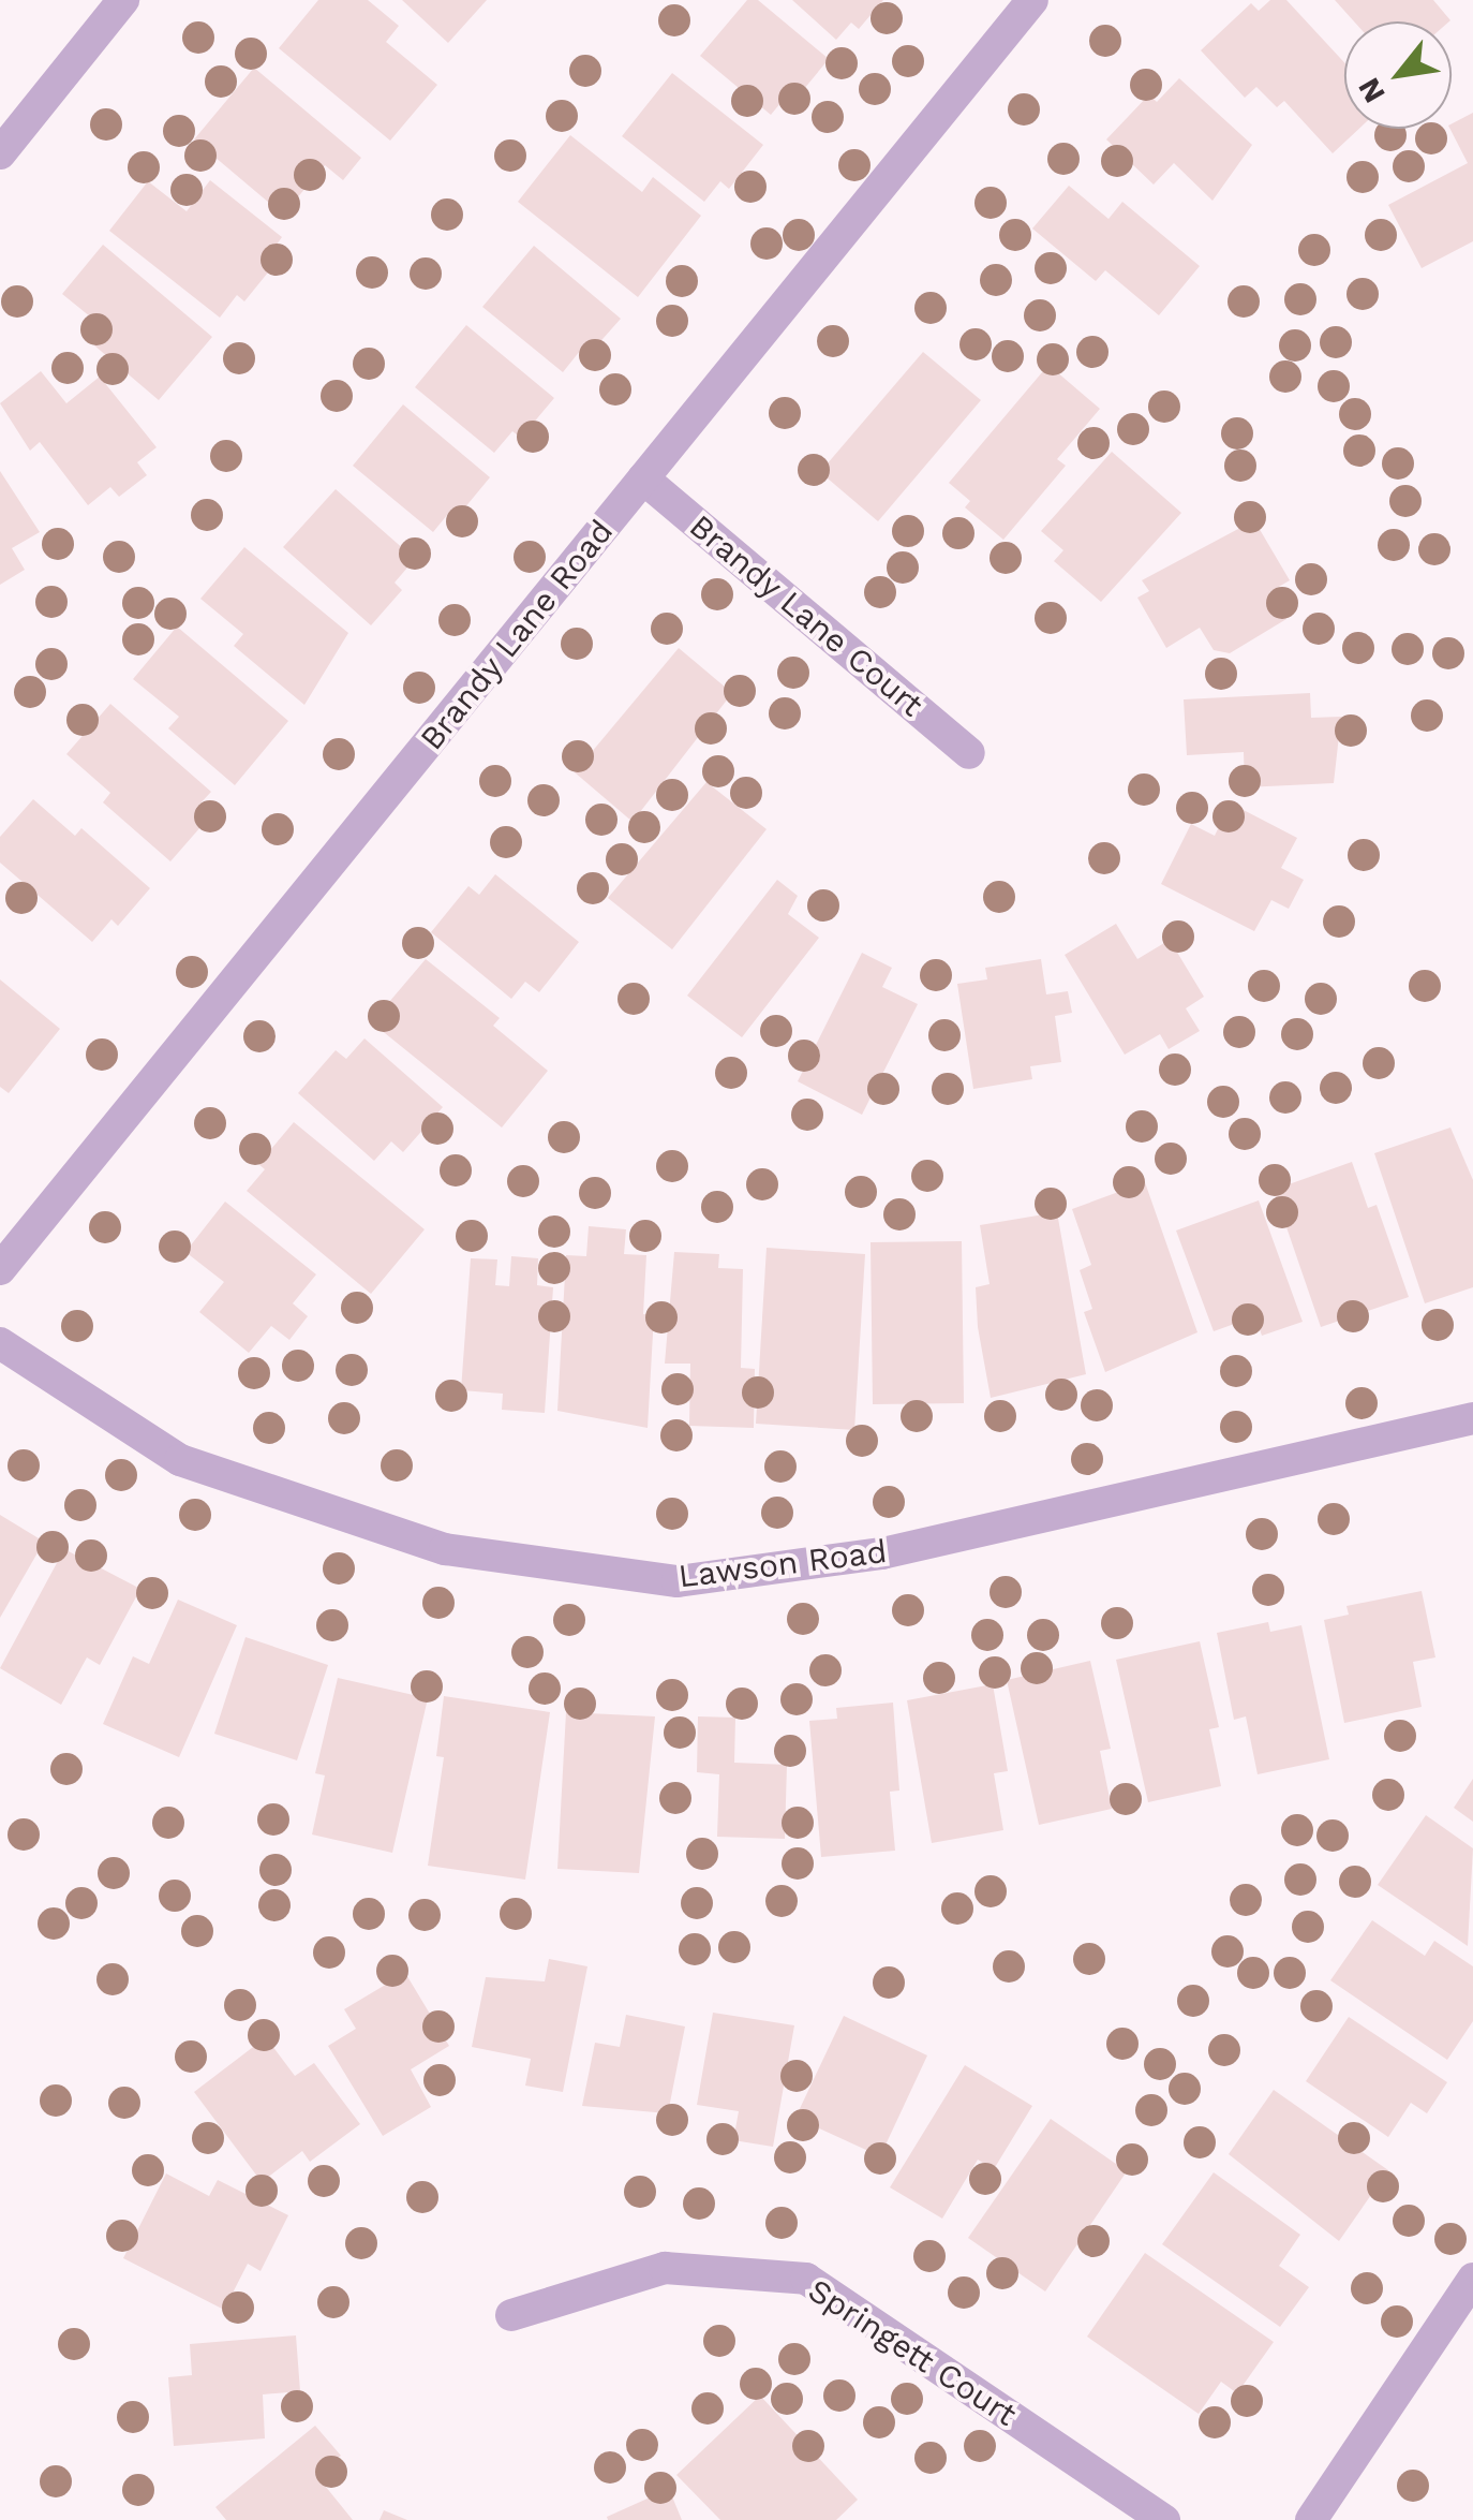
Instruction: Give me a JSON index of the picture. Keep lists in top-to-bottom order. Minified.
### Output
{"streets":{"street":["Brandy Lane Court","Brandy Lane Road","Lawson Road","Springett Court"]},"crossings":[["Brandy Lane Court","Brandy Lane Road"]],"north":"bottom left"}
